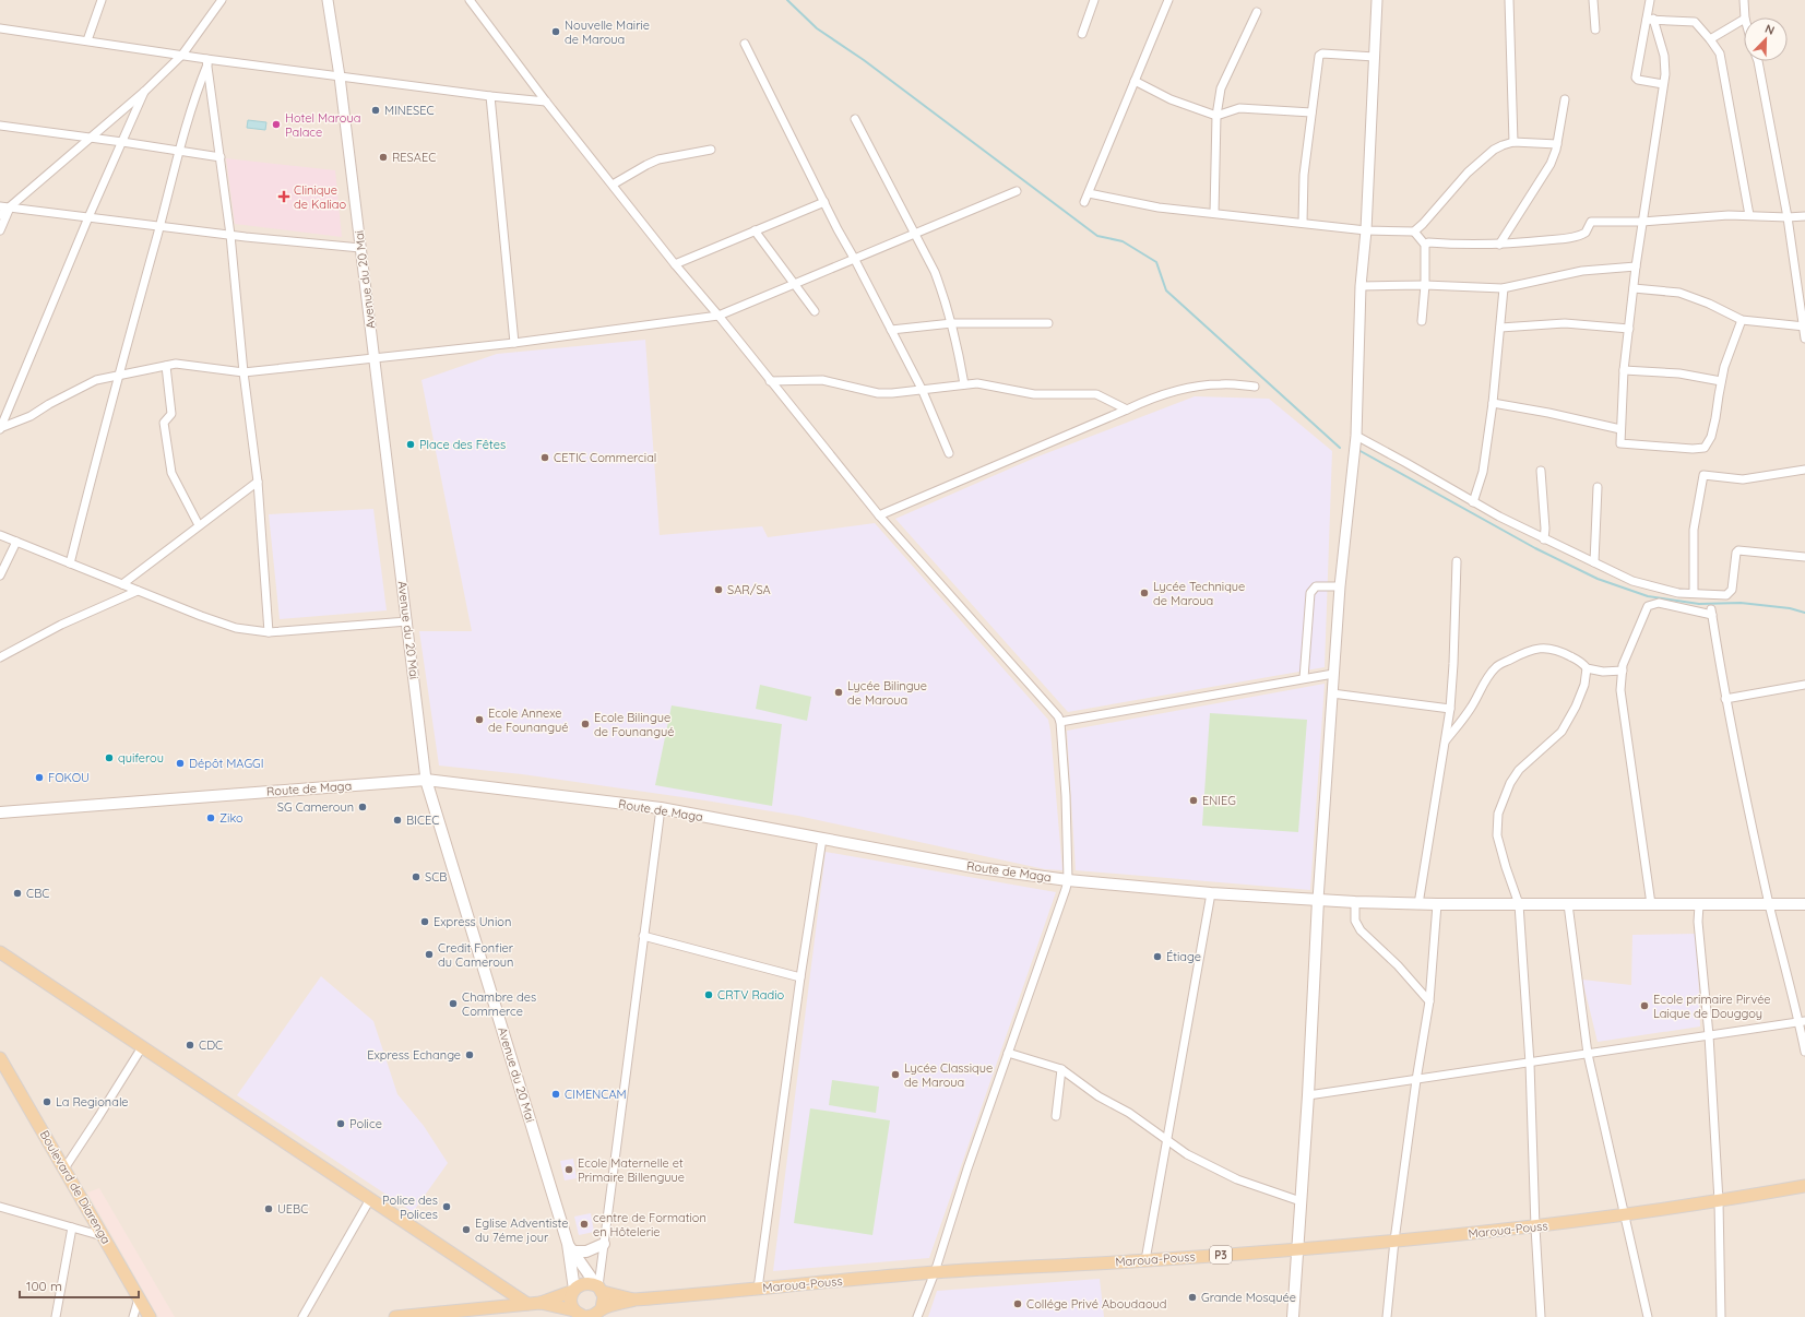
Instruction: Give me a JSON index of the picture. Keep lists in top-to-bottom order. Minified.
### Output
{"streets":{"main road":["Avenue du 20 Mai","Route de Maga","Boulevard de Diarenga","Maroua-Pouss","P3"]},"crossings":[["Avenue du 20 Mai","Route de Maga"]],"places":{"other":["Nouvelle Mairie de Maroua","MINESEC","Hotel Maroua Palace","RESAEC","Place des Fêtes","CETIC Commercial","SAR/SA","Lycée Technique de Maroua","Lycée Bilingue de Maroua","Ecole Annexe de Founangué","Ecole Bilingue de Founangué","quiferou","Dépôt MAGGI","FOKOU","ENIEG","SG Cameroun","Ziko","BICEC","SCB","CBC","Express Union","Credit Fonfier du Cameroun","Étiage","CRTV Radio","Chambre des Commerce","Ecole primaire Pirvée Laique de Douggoy","CDC","Express Echange","Lycée Classique de Maroua","CIMENCAM","La Regionale","Police","Ecole Maternelle et Primaire Billenguue","Police des Polices","UEBC","centre de Formation en Hôtelerie","Eglise Adventiste du 7éme jour","Grande Mosquée","Collége Privé Aboudaoud"],"health":["Clinique de Kaliao"]},"scale_bar":"100 m","north":"top right"}
